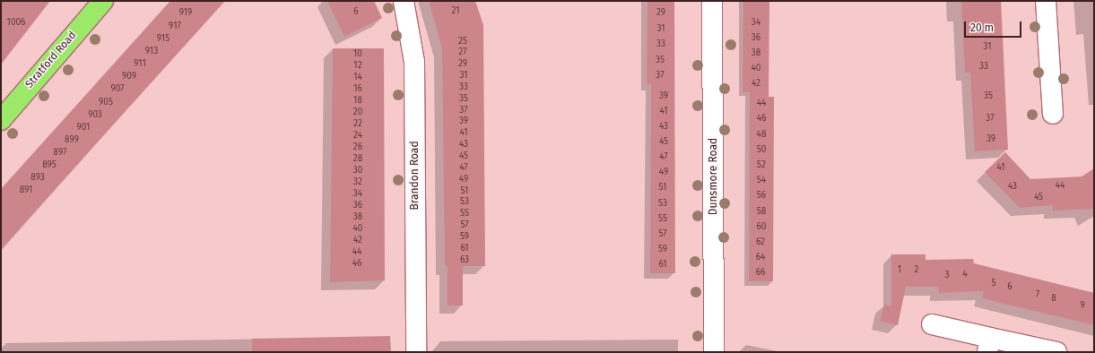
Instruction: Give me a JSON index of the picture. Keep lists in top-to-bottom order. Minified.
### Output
{"streets":{"highway":["Stratford Road"],"street":["Brandon Road","Dunsmore Road"]},"house_numbers":["21","6","919","29","1006","34","917","31","36","915","25","33","31","913","27","38","10","35","911","29","12","33","40","31","37","909","14","42","33","907","16","39","35","35","18","905","44","37","41","20","903","46","37","39","22","43","901","41","48","24","39","899","45","43","26","50","897","45","47","28","895","52","47","41","30","49","893","49","54","32","44","43","51","891","51","34","56","45","53","53","36","58","55","38","55","57","60","40","57","59","42","62","61","59","44","64","63","46","61","1","2","66","4","3","5","6","7","8","9"],"scale_bar":"20 m"}
